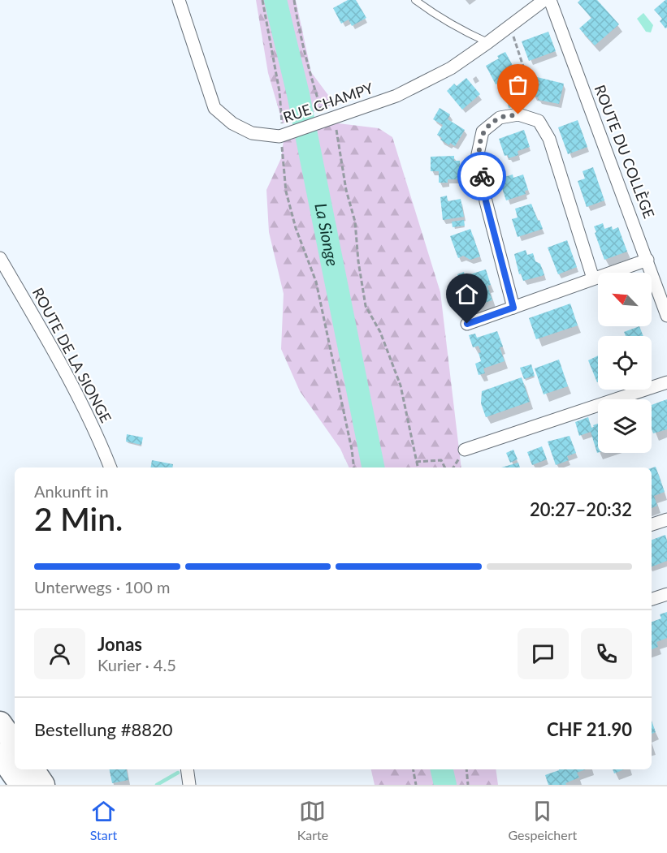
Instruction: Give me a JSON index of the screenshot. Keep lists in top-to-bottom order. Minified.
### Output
{"streets":{"street":["RUE CHAMPY","ROUTE DU COLLÈGE","ROUTE DE LA SIONGE"]},"water":["La Sionge"],"north":"top left","page":{"heading":["2 Min.","Ankunft in","20:27–20:32"],"panel":["Jonas","Kurier · 4.5","Bestellung #8820","CHF 21.90"],"bar":"Unterwegs · 100 m","tabs":["Start","Karte","Gespeichert"]}}
